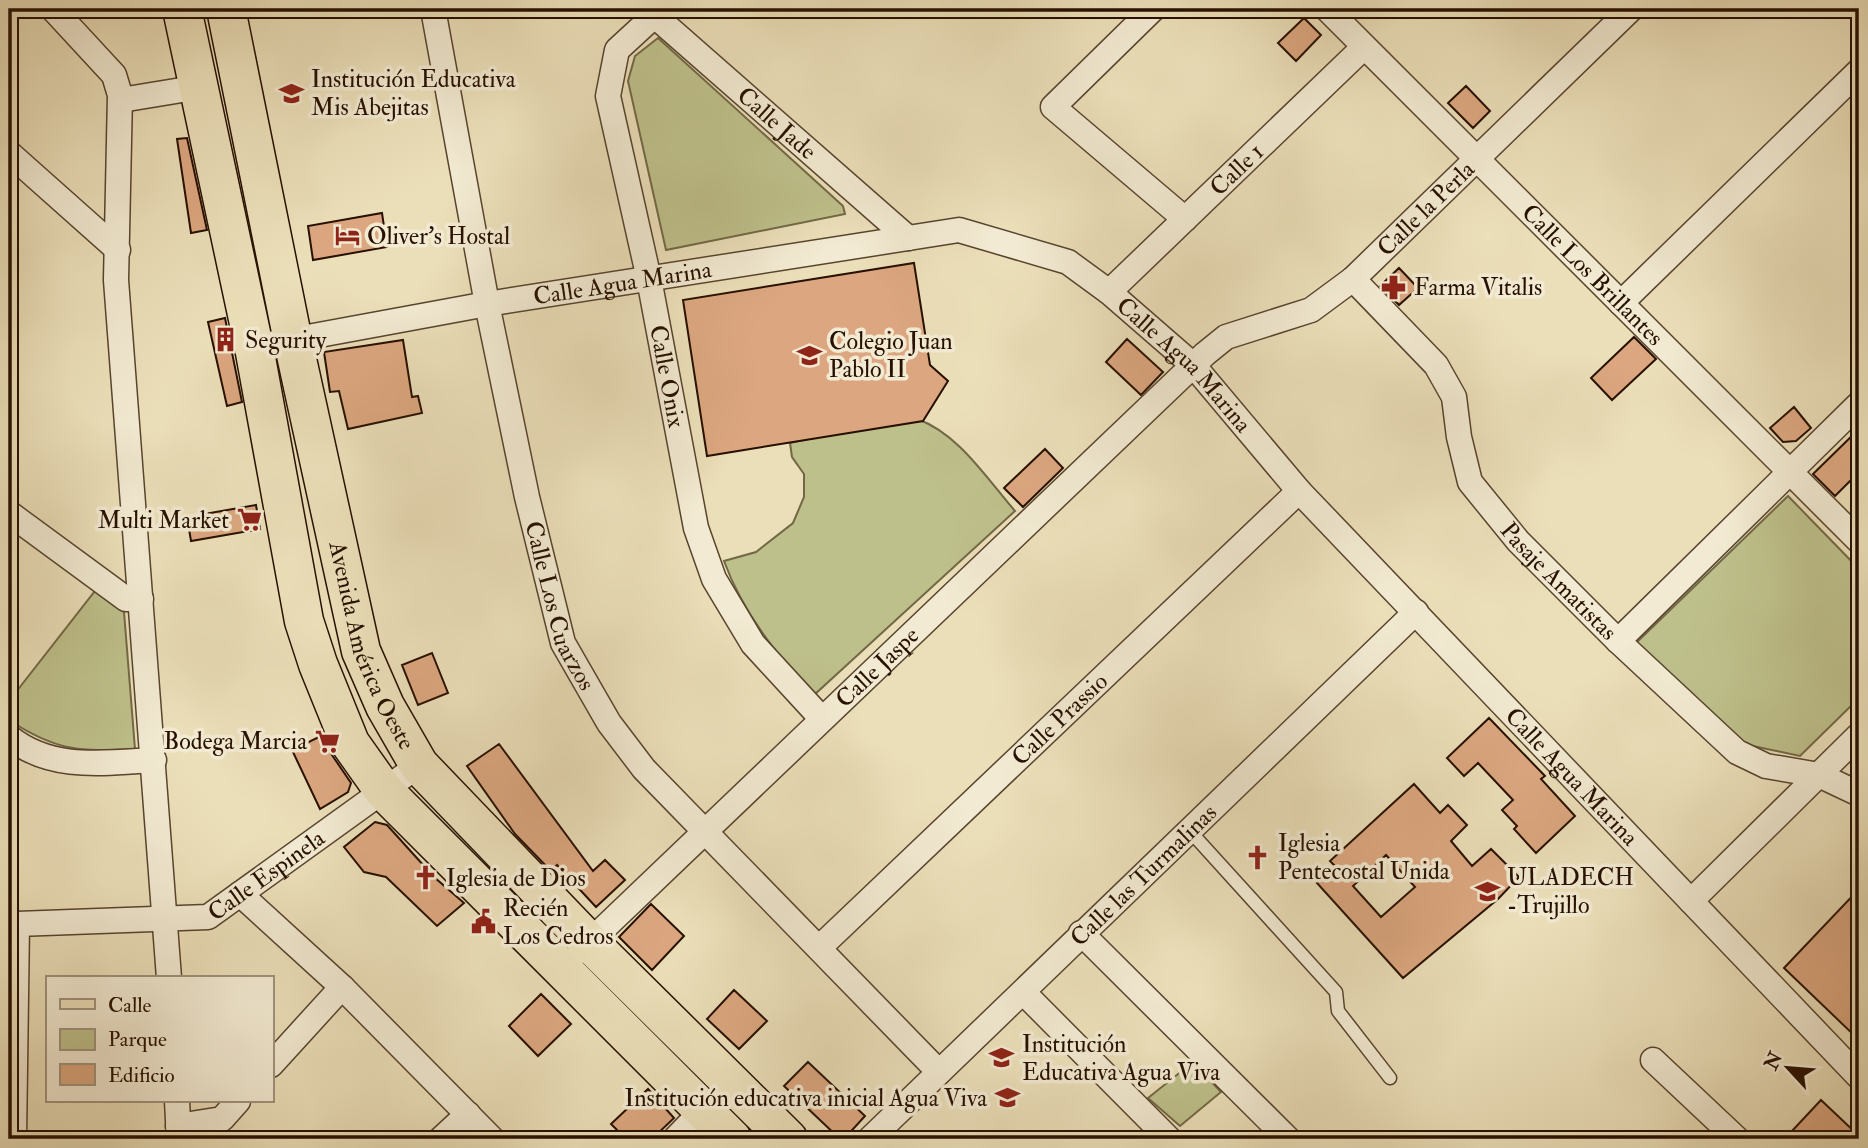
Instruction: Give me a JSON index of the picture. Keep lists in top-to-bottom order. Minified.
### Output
{"streets":{"main road":["Avenida América Oeste"],"street":["Calle Jade","Calle 1","Calle la Perla","Calle Los Brillantes","Calle Agua Marina","Calle Onix","Pasaje Amatistas","Calle Los Cuarzos","Calle Jaspe","Calle Prassio","Calle Espinela","Calle las Turmalinas"]},"crossings":[["Calle Jade","Calle Agua Marina"],["Calle Jade","Calle Onix"],["Calle 1","Calle Los Brillantes"],["Calle 1","Calle Agua Marina"],["Calle la Perla","Calle Los Brillantes"],["Calle la Perla","Calle Agua Marina"],["Calle la Perla","Pasaje Amatistas"],["Calle la Perla","Calle Jaspe"],["Calle Agua Marina","Calle Onix"],["Calle Agua Marina","Calle Los Cuarzos"],["Calle Agua Marina","Avenida América Oeste"],["Calle Agua Marina","Calle Jaspe"],["Calle Agua Marina","Calle Prassio"],["Calle Agua Marina","Calle las Turmalinas"],["Calle Onix","Calle Jaspe"],["Calle Los Cuarzos","Calle Jaspe"],["Calle Los Cuarzos","Calle Prassio"],["Calle Los Cuarzos","Calle las Turmalinas"],["Avenida América Oeste","Calle Jaspe"],["Avenida América Oeste","Calle Espinela"]],"places":{"school or university":["Institución Educativa Mis Abejitas","Colegio Juan Pablo II","ULADECH -Trujillo","Institución Educativa Agua Viva","Institución educativa inicial Agua Viva"],"hotel":["Oliver's Hostal"],"pharmacy":["Farma Vitalis"],"building":["Segurity"],"supermarket":["Multi Market","Bodega Marcia"],"church":["Iglesia Pentecostal Unida","Iglesia de Dios"],"public building":["Recién Los Cedros"]},"legend":["Calle","Parque","Edificio"],"north":"top left"}
